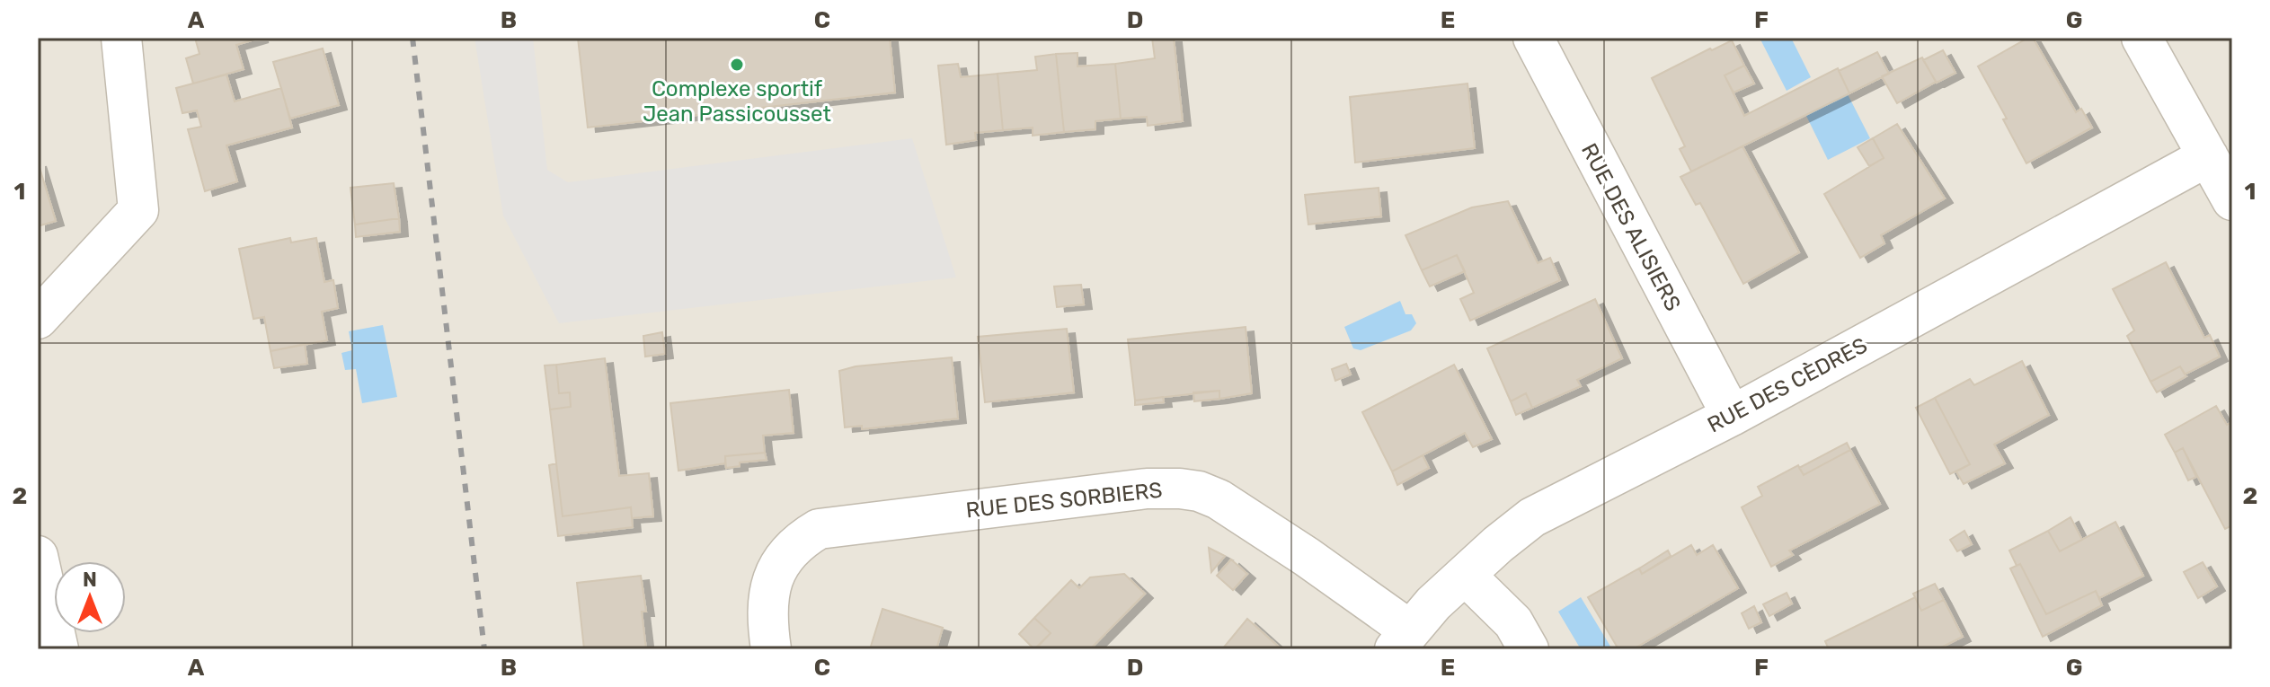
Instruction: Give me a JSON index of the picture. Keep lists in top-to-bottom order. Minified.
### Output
{"streets":{"street":["RUE DES ALISIERS","RUE DES CÈDRES","RUE DES SORBIERS"]},"crossings":[["RUE DES ALISIERS","RUE DES CÈDRES"],["RUE DES CÈDRES","RUE DES SORBIERS"]],"places":["Complexe sportif Jean Passicousset"],"north":"top","grid":{"columns":["A","B","C","D","E","F","G"],"rows":["1","2"]}}
